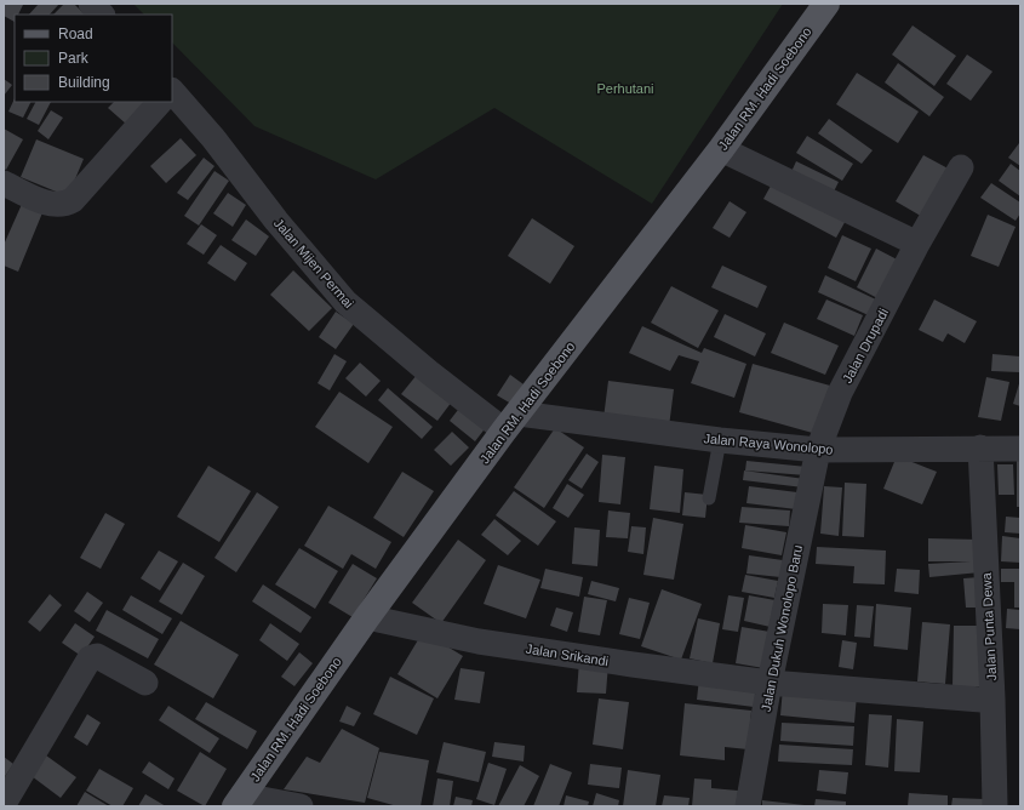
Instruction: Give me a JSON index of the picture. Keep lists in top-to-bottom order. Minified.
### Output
{"streets":{"main road":["Jalan RM. Hadi Soebono"],"street":["Jalan Mijen Permai","Jalan Drupadi","Jalan Raya Wonolopo","Jalan Punta Dewa","Jalan Dukuh Wonolopo Baru","Jalan Srikandi"]},"crossings":[["Jalan RM. Hadi Soebono","Jalan Mijen Permai"],["Jalan RM. Hadi Soebono","Jalan Raya Wonolopo"],["Jalan RM. Hadi Soebono","Jalan Srikandi"],["Jalan Mijen Permai","Jalan Raya Wonolopo"],["Jalan Drupadi","Jalan Raya Wonolopo"],["Jalan Drupadi","Jalan Dukuh Wonolopo Baru"],["Jalan Raya Wonolopo","Jalan Punta Dewa"],["Jalan Raya Wonolopo","Jalan Dukuh Wonolopo Baru"],["Jalan Punta Dewa","Jalan Srikandi"],["Jalan Dukuh Wonolopo Baru","Jalan Srikandi"]],"parks":["Perhutani"],"legend":["Road","Park","Building"]}
